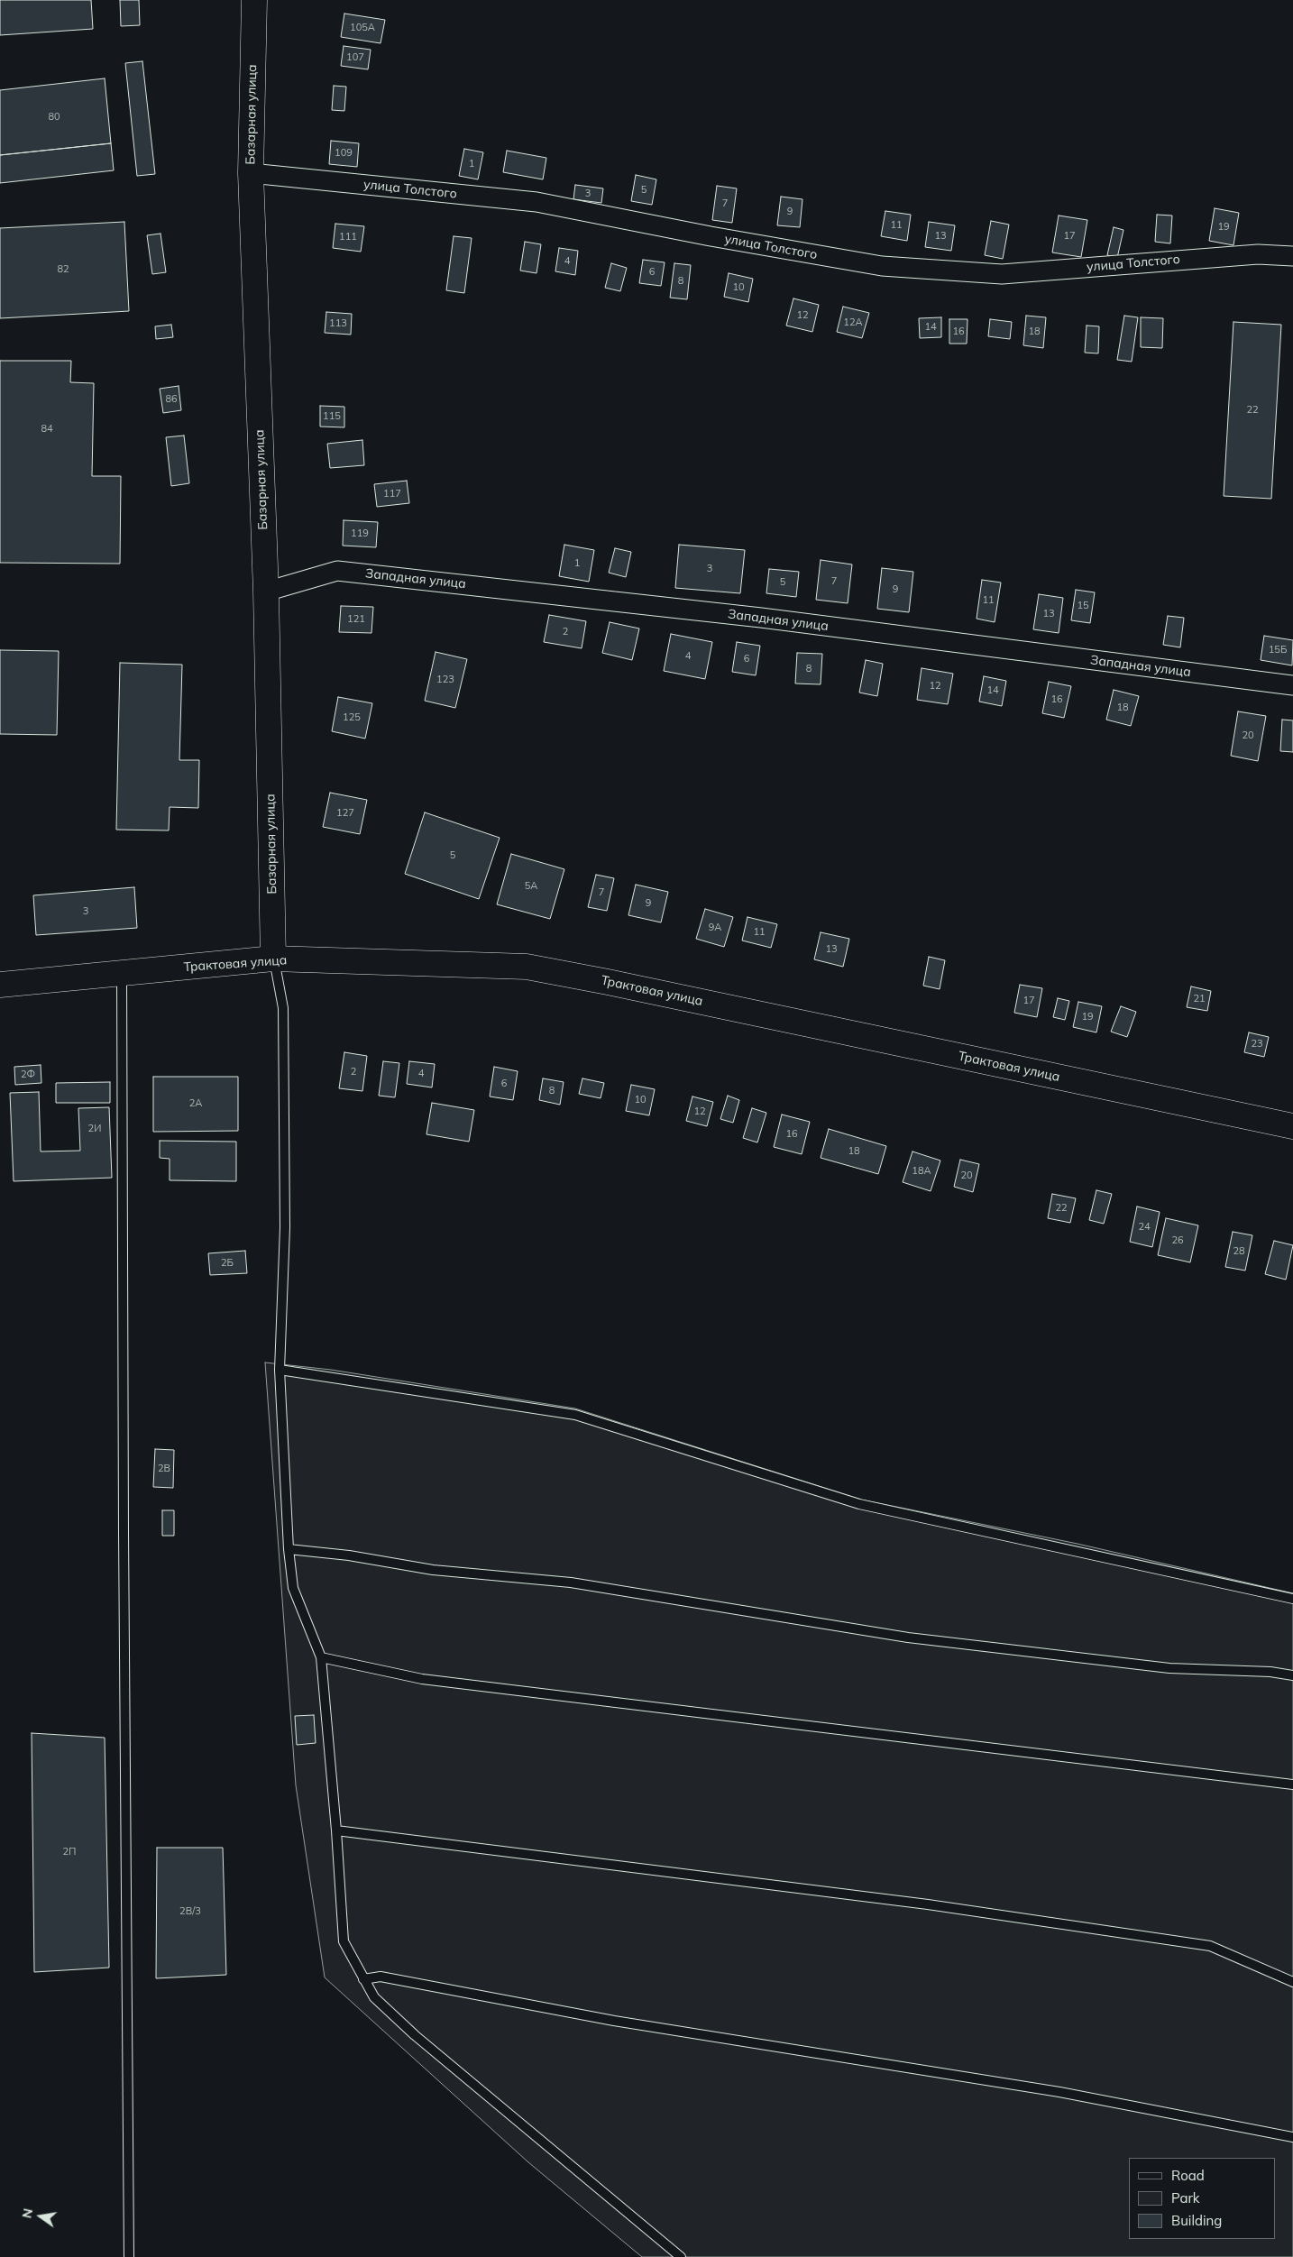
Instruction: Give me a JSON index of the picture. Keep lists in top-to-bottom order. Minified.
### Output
{"streets":{"main road":["Базарная улица","Трактовая улица"],"street":["улица Толстого","Западная улица"]},"crossings":[["Базарная улица","улица Толстого"],["Базарная улица","Западная улица"],["Базарная улица","Трактовая улица"]],"house_numbers":["105А","107","80","109","1","5","3","7","9","11","19","13","17","111","4","82","6","8","10","12","12А","113","14","16","18","86","22","115","84","117","119","1","3","7","5","9","11","15","13","121","2","15Б","4","6","8","123","12","14","16","18","125","20","127","5","5А","7","9","3","9А","11","13","21","17","19","23","2","4","2Ф","6","8","10","2А","12","2И","16","18","18А","20","22","24","26","28","2Б","2В","2П","2В/3"],"legend":["Road","Park","Building"],"north":"left"}
